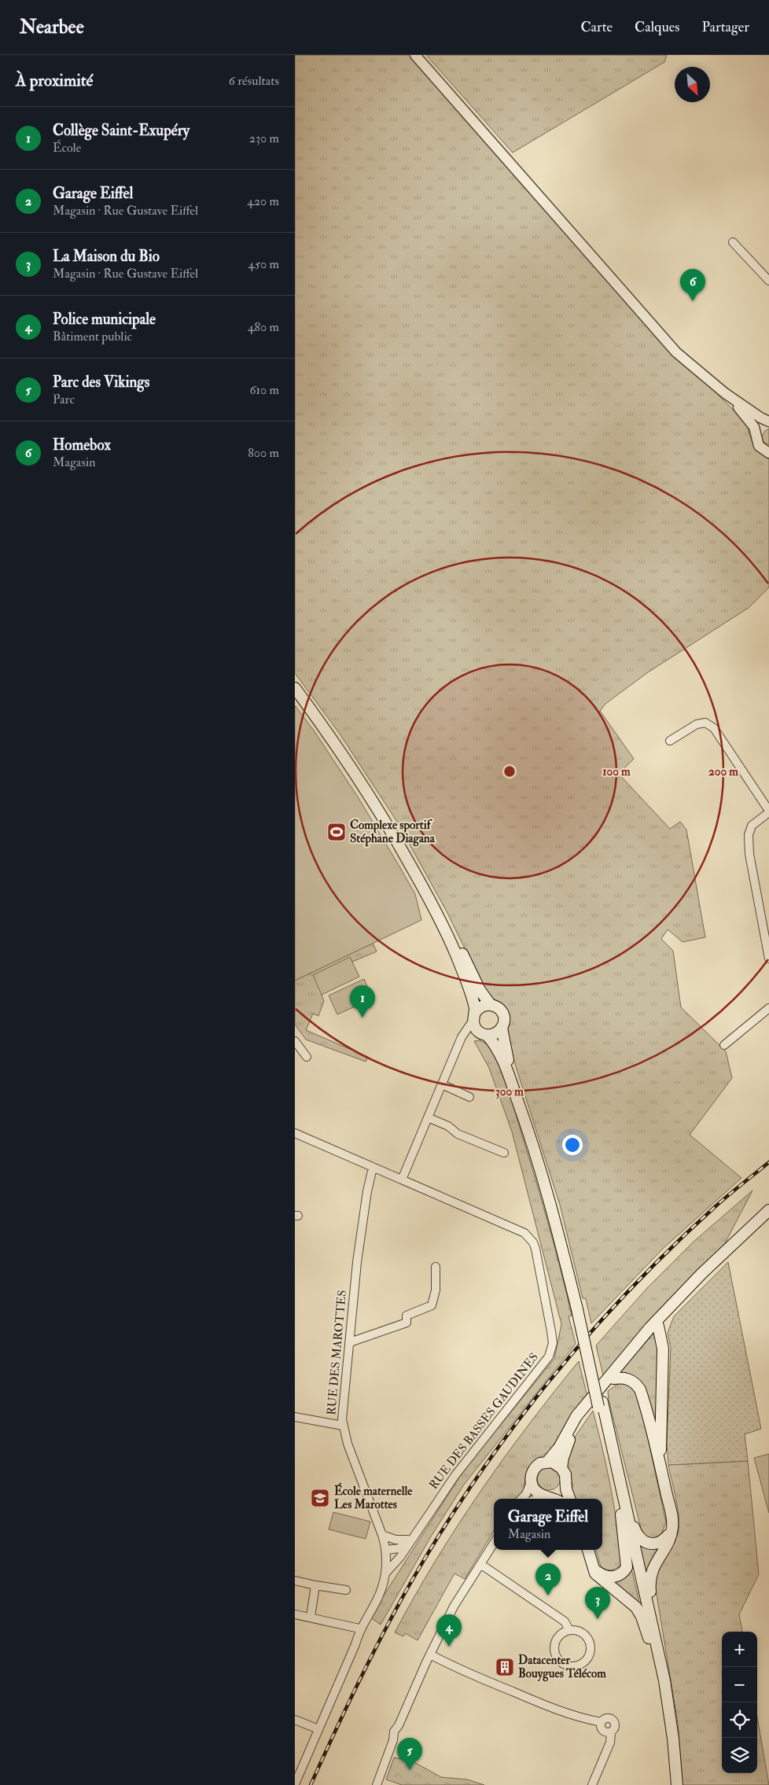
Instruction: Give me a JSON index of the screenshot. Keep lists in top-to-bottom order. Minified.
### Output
{"streets":{"street":["RUE DES MAROTTES","RUE DES BASSES GAUDINES"]},"crossings":[["RUE DES MAROTTES","RUE DES BASSES GAUDINES"]],"places":{"sports":["Complexe sportif Stéphane Diagana"],"school or university":["École maternelle Les Marottes"],"building":["Datacenter Bouygues Télécom"]},"north":"bottom right","page":{"header":"Nearbee","nav":["Carte","Calques","Partager"],"heading":["À proximité","6 résultats"],"list":[{"mark":"1","name":"Collège Saint-Exupéry","note":"École","value":"230 m"},{"mark":"2","name":"Garage Eiffel","note":"Magasin · Rue Gustave Eiffel","value":"420 m"},{"mark":"3","name":"La Maison du Bio","note":"Magasin · Rue Gustave Eiffel","value":"450 m"},{"mark":"4","name":"Police municipale","note":"Bâtiment public","value":"480 m"},{"mark":"5","name":"Parc des Vikings","note":"Parc","value":"610 m"},{"mark":"6","name":"Homebox","note":"Magasin","value":"800 m"}],"pins":["6","1","2","3","4","5"],"popup":["Garage Eiffel","Magasin"],"map_buttons":["+","−"]},"rings":["100 m","200 m","300 m"]}
